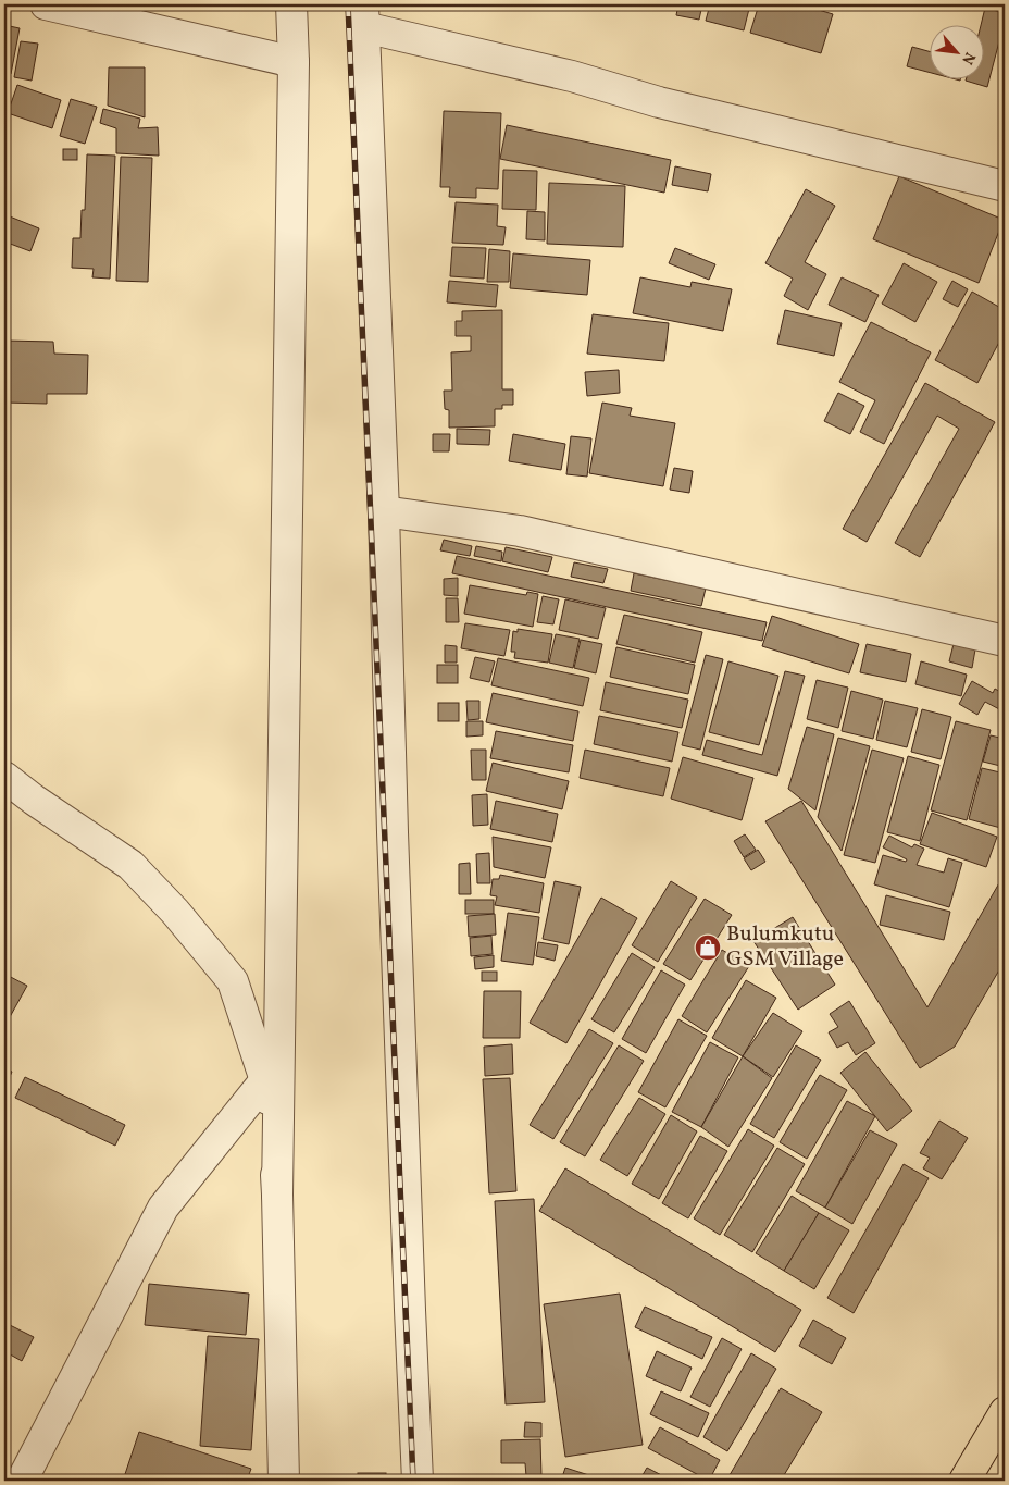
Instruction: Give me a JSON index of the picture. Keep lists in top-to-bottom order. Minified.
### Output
{"places":{"shop":["Bulumkutu GSM Village"]},"north":"bottom right"}
